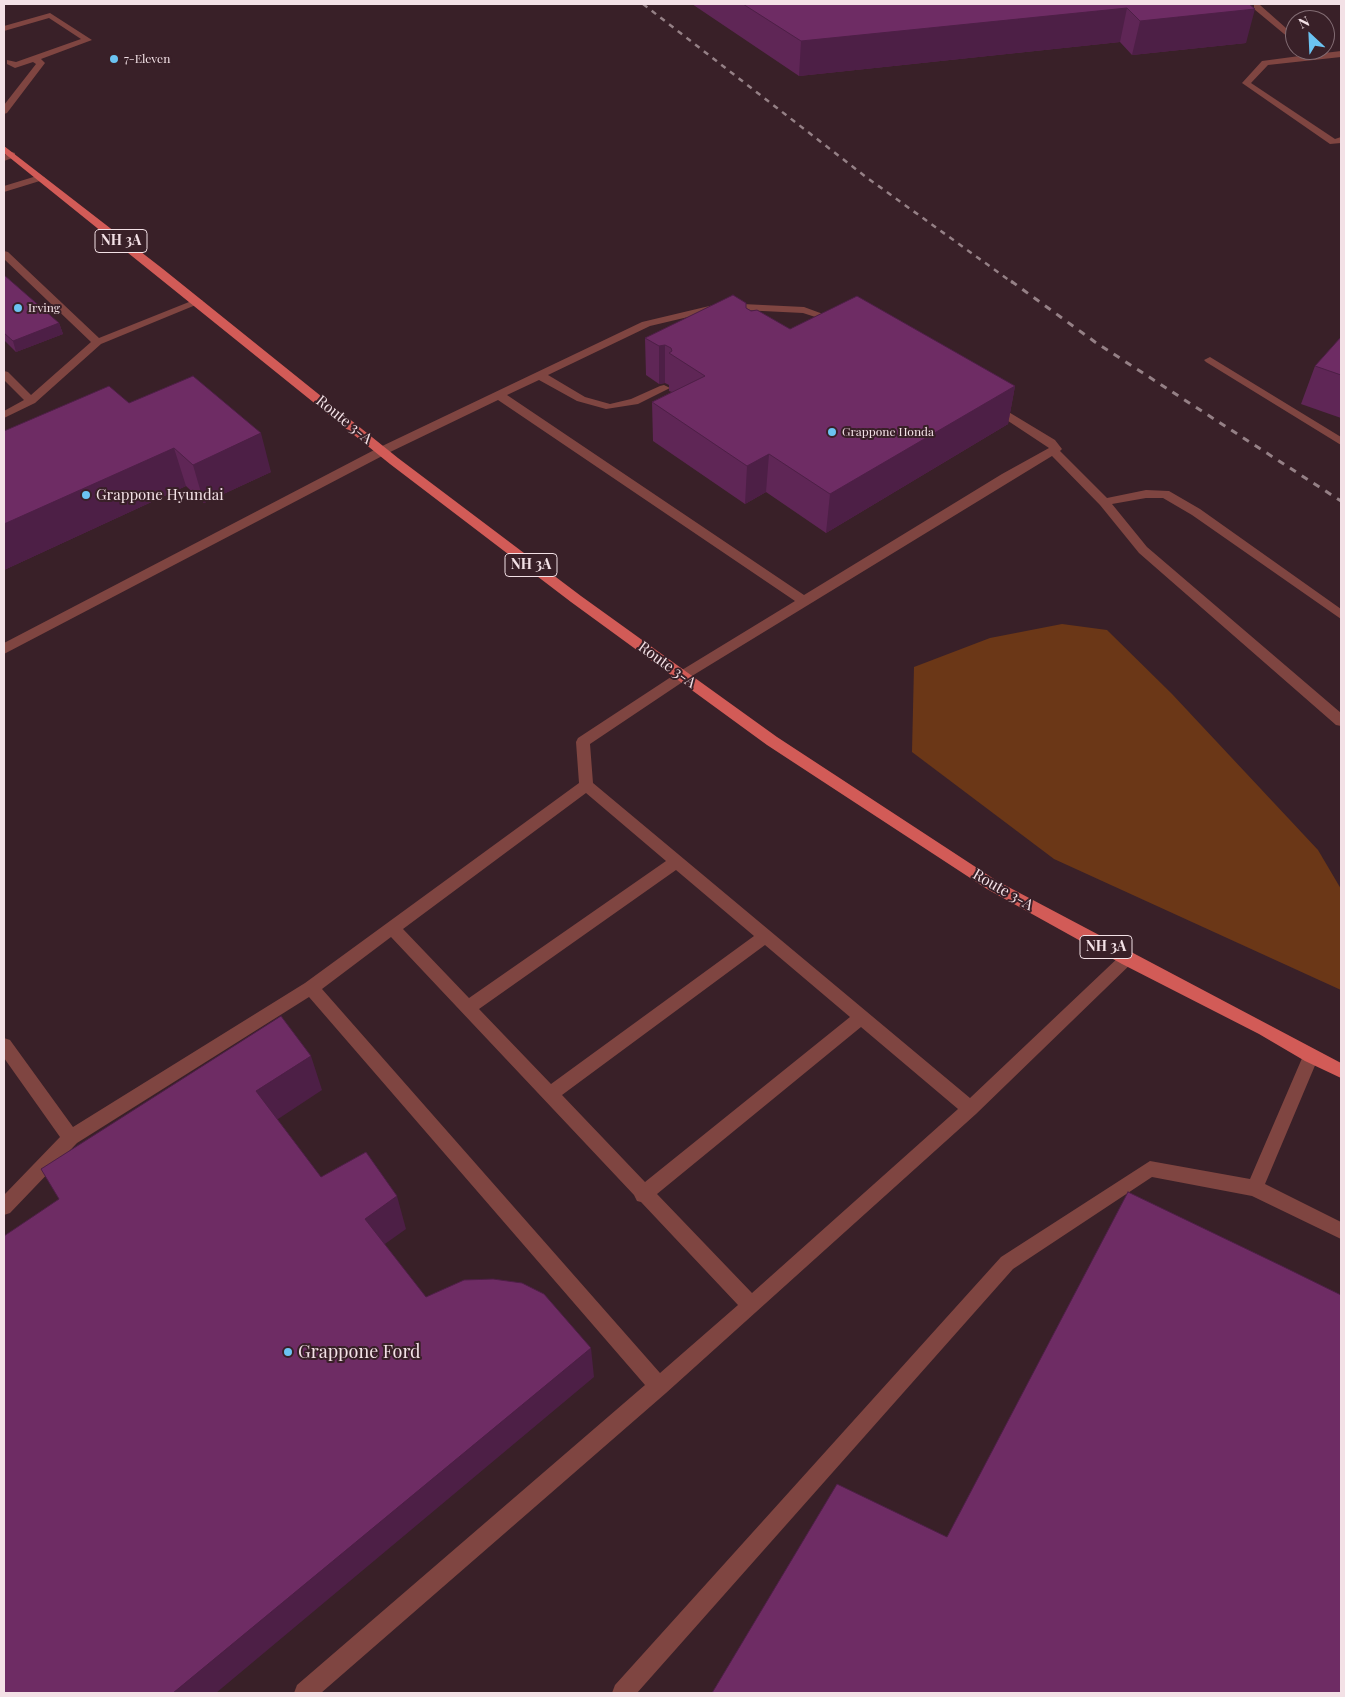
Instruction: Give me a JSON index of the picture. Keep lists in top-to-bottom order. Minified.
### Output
{"streets":{"main road":["NH 3A","Route 3-A"]},"crossings":[["NH 3A","Route 3-A"]],"places":["7-Eleven","Irving","Grappone Honda","Grappone Hyundai","Grappone Ford"],"north":"top left"}
